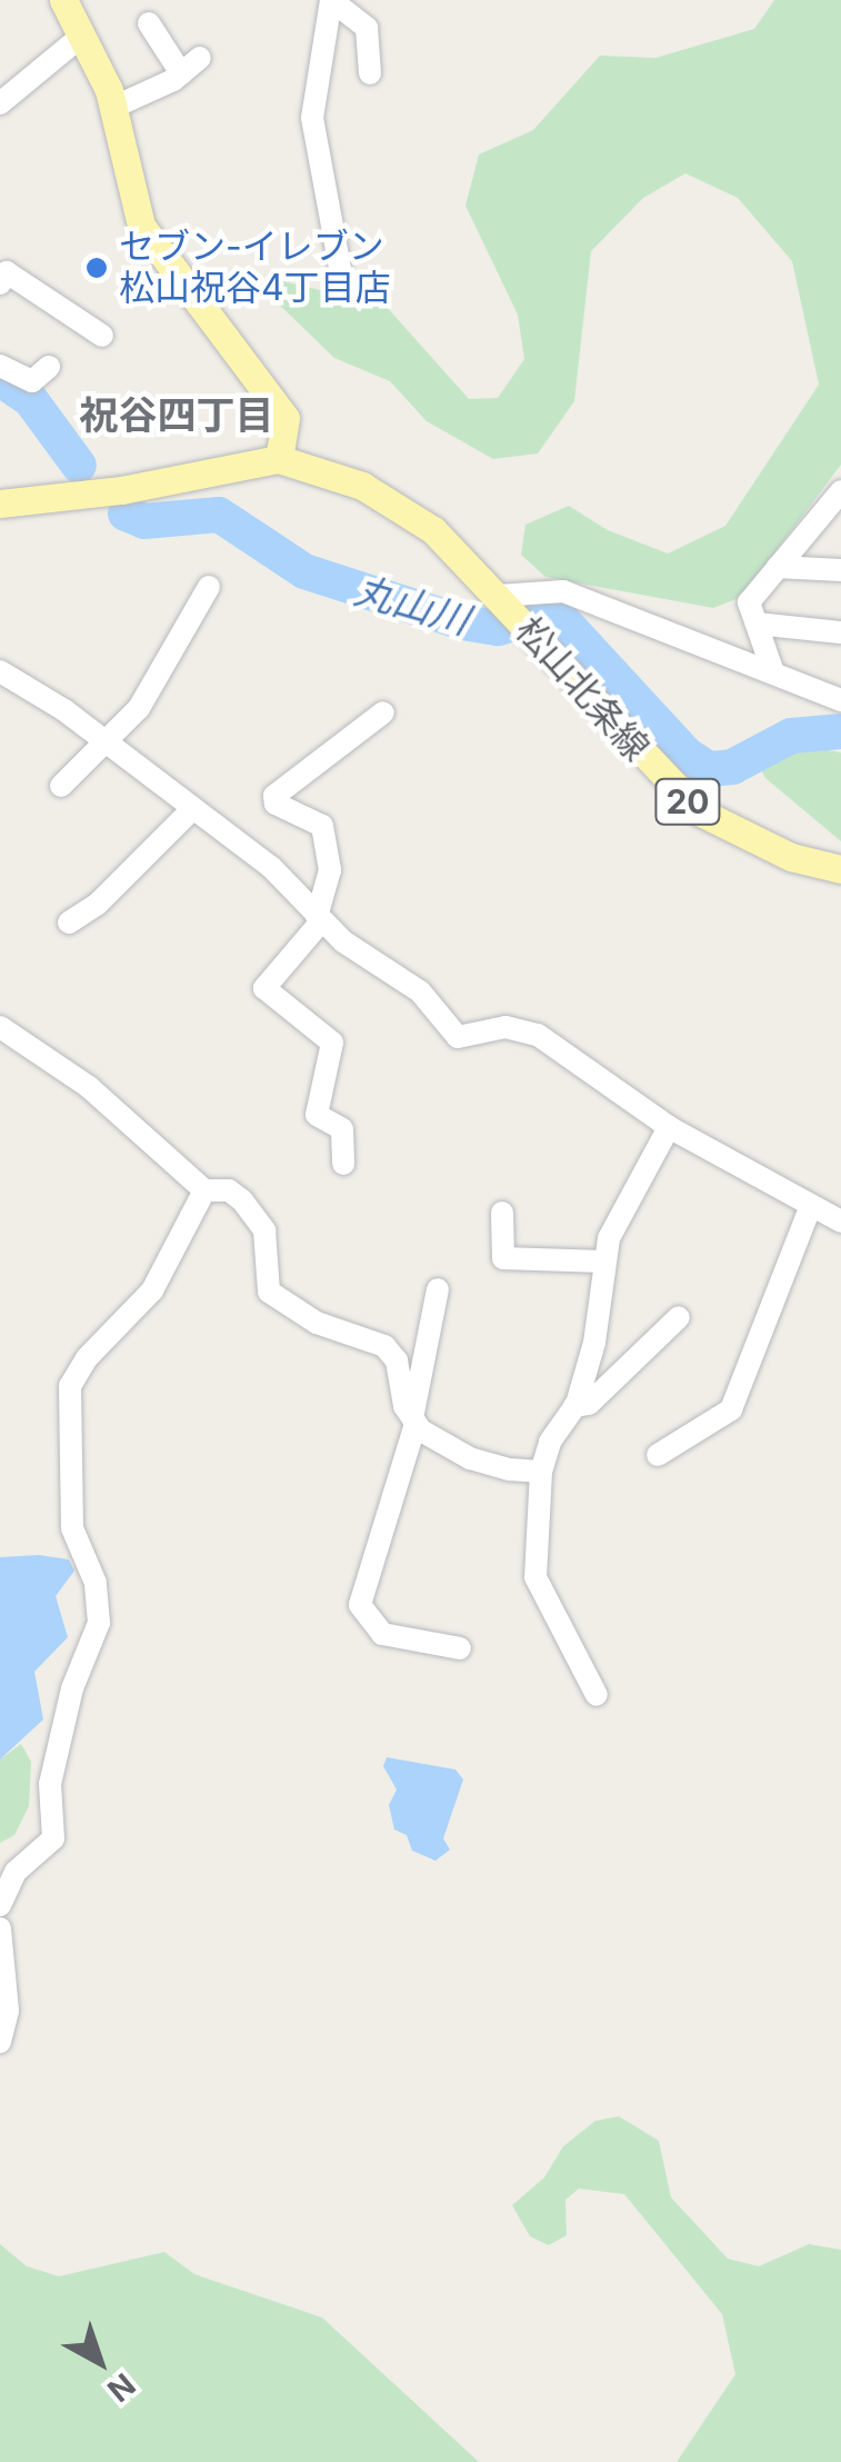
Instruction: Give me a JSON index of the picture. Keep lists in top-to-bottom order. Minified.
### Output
{"streets":{"main road":["松山北条線","20"]},"districts":["祝谷四丁目"],"water":["丸山川"],"places":["セブン-イレブン 松山祝谷4丁目店"],"north":"bottom right"}
